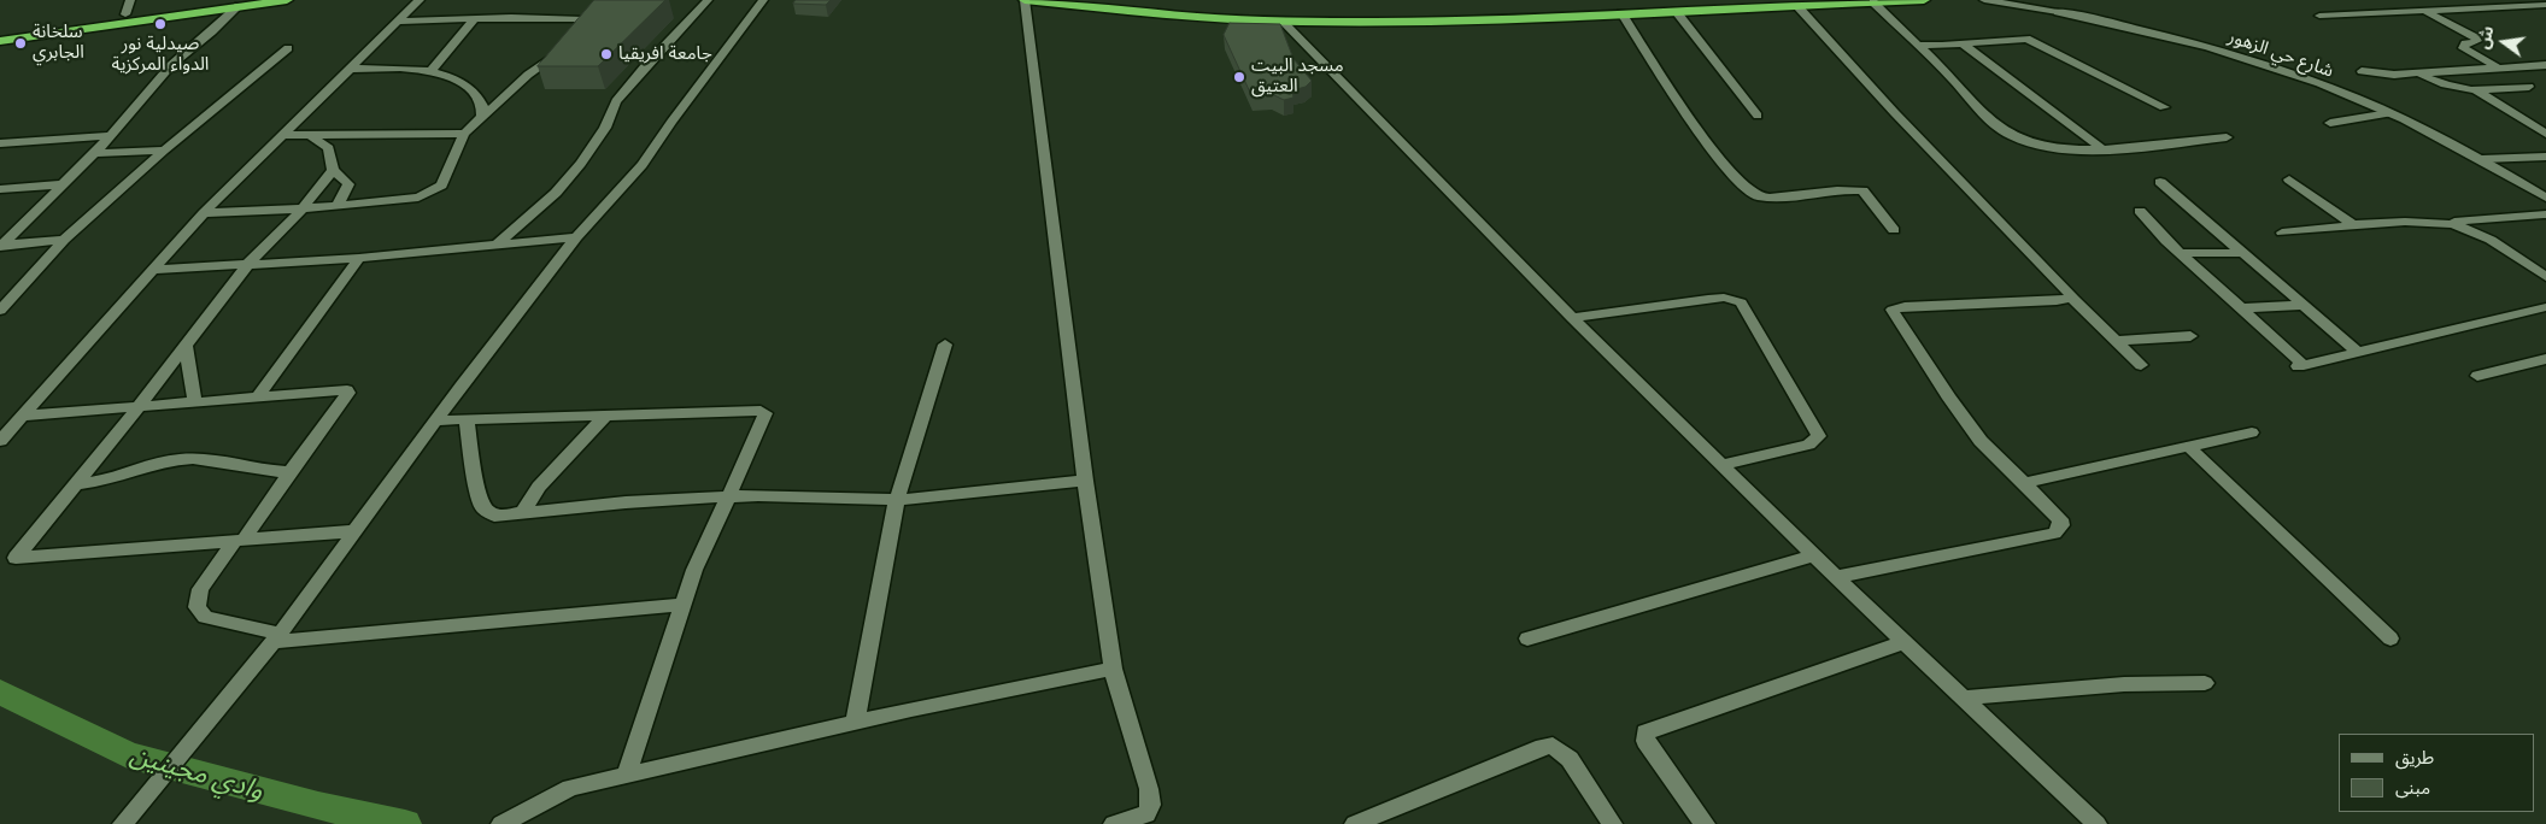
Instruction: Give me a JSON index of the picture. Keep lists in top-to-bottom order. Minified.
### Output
{"streets":{"street":["شارع حي الزهور"]},"water":["وادي مجينين"],"places":["صيدلية نور الدواء المركزية","سلخانة الجابري","جامعة افريقيا","مسجد البيت العتيق"],"legend":["طريق","مبنى"],"north":"left"}
